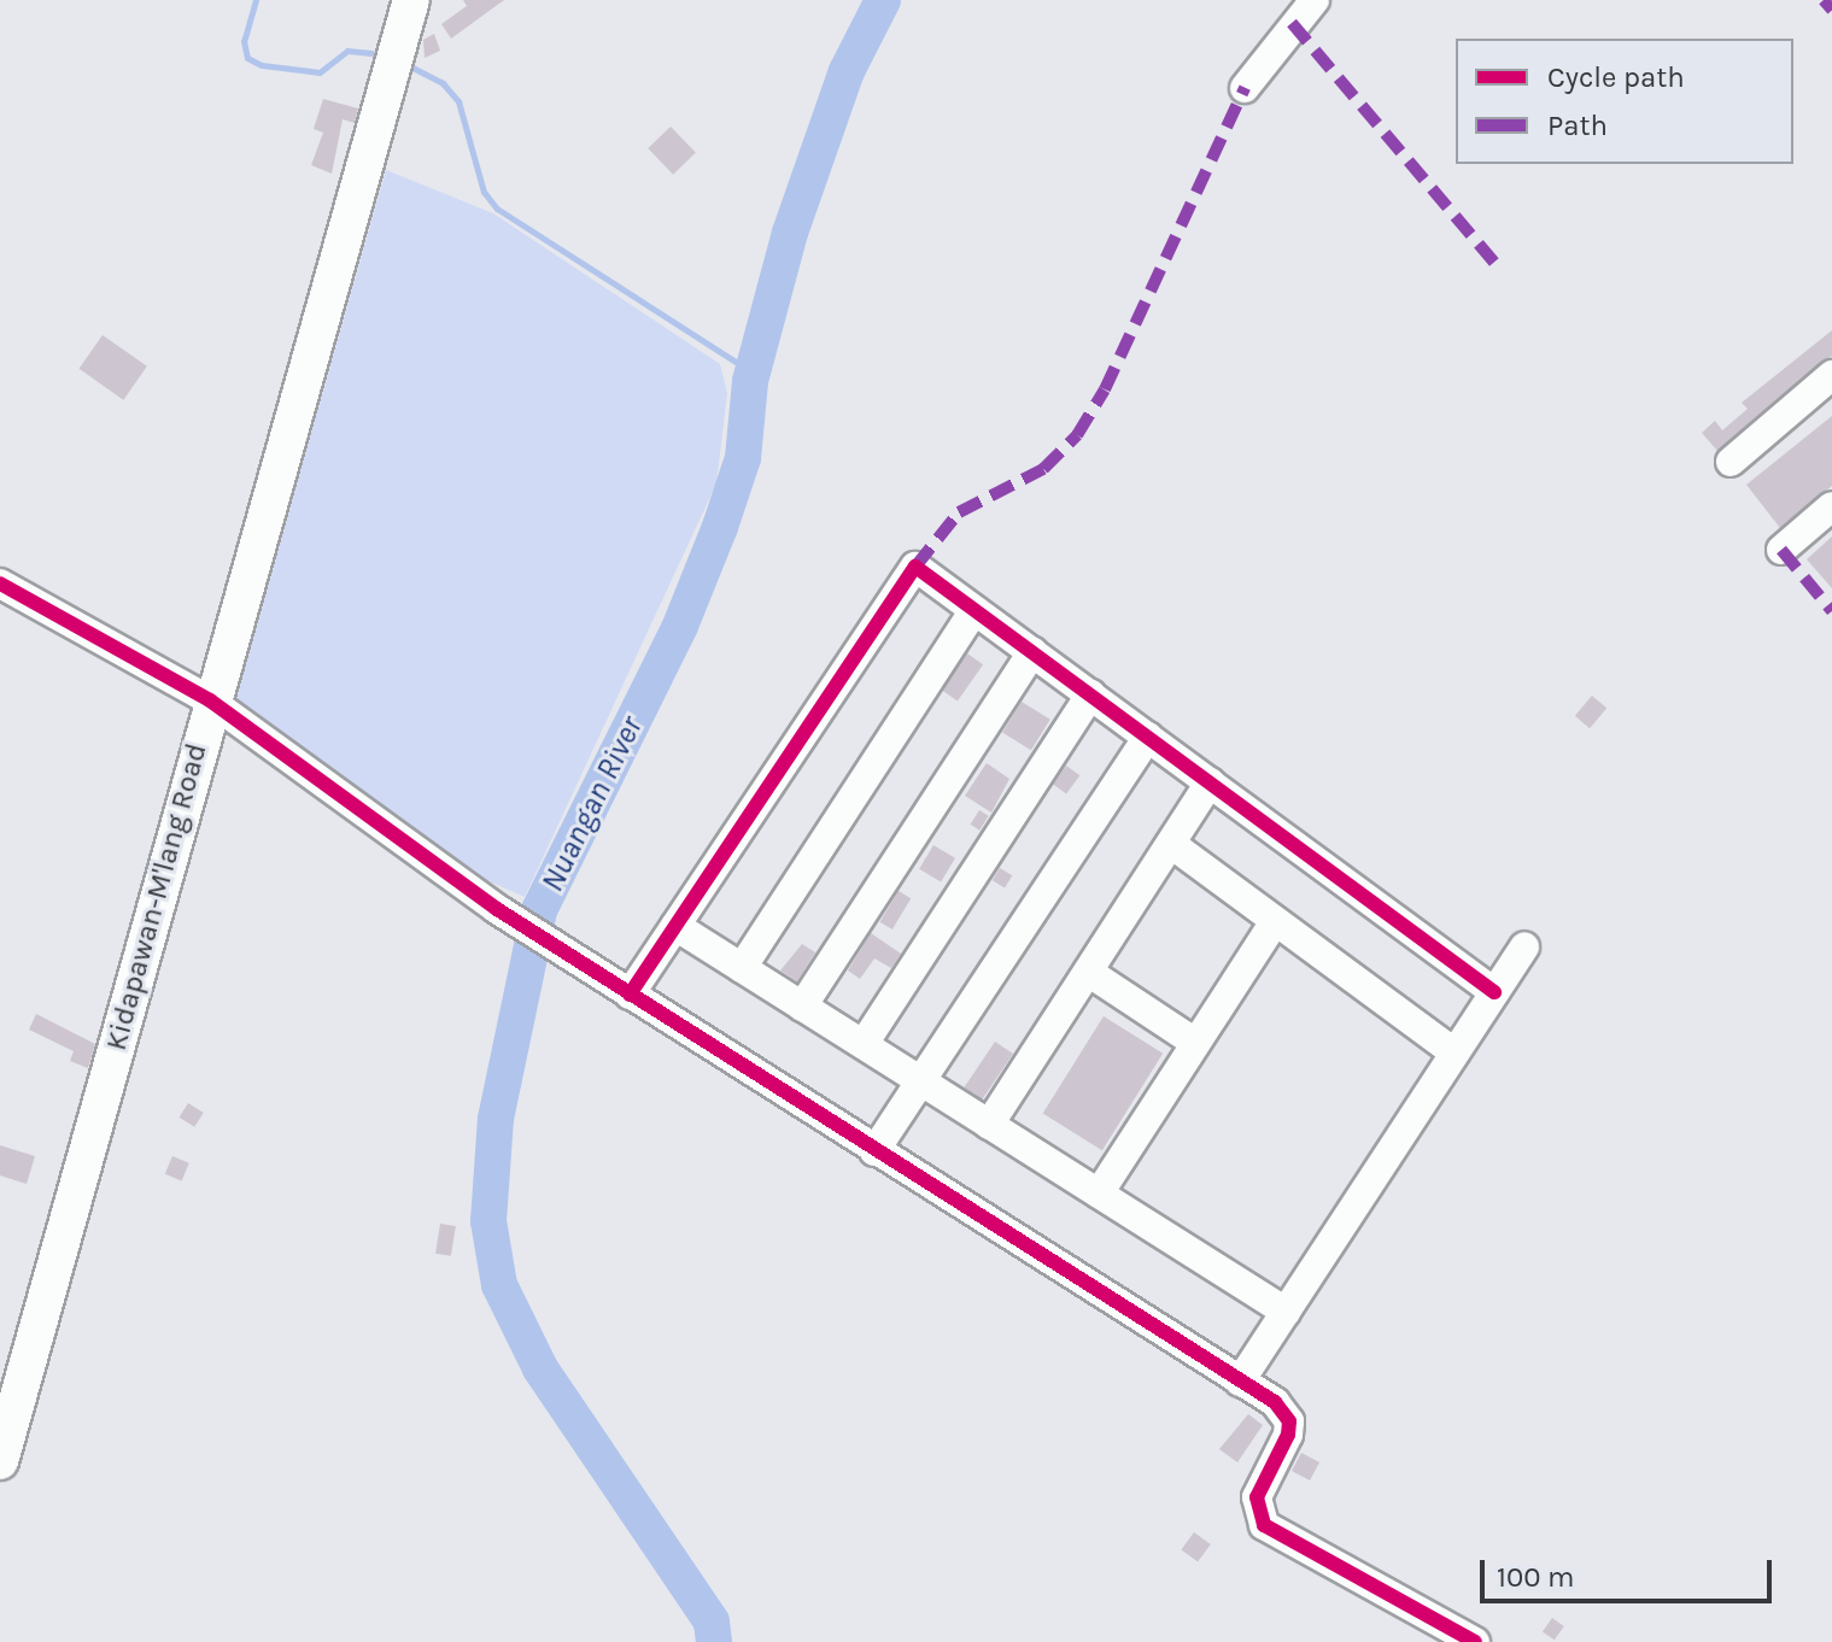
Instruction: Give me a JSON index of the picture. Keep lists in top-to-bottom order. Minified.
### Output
{"streets":{"main road":["Kidapawan-M'lang Road"]},"water":["Nuangan River"],"legend":["Cycle path","Path"],"scale_bar":"100 m"}
